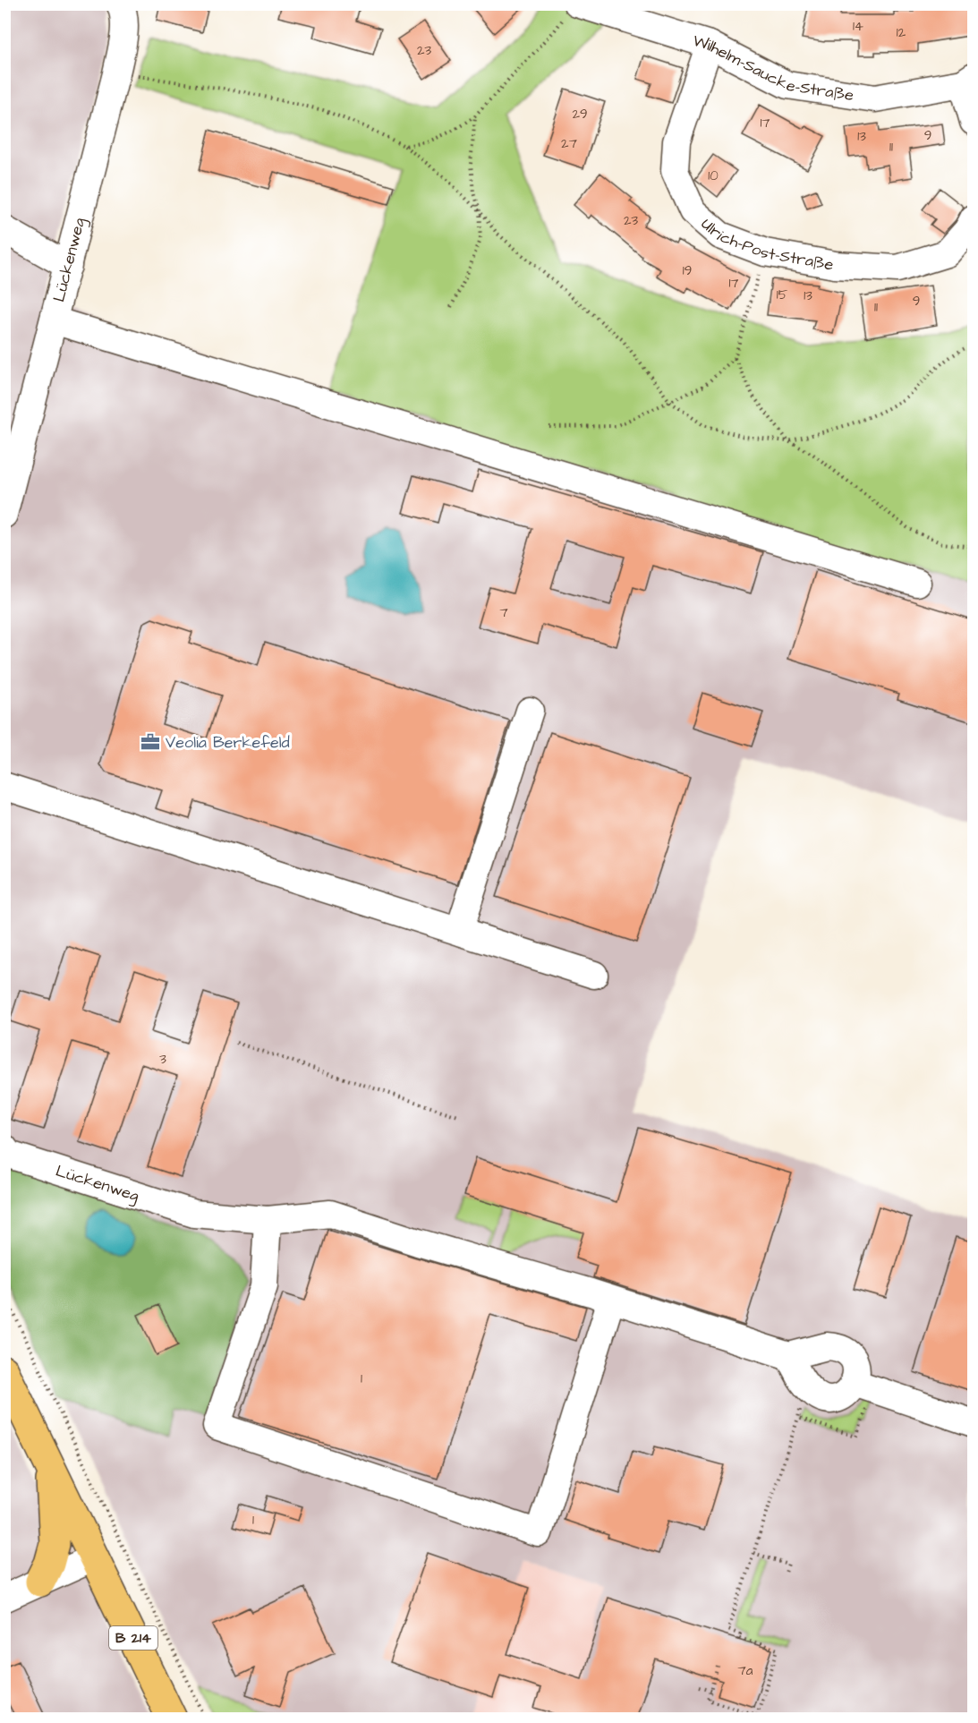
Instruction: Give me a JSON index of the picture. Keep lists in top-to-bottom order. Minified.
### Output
{"streets":{"main road":["B 214"],"street":["Wilhelm-Saucke-Straße","Ulrich-Post-Straße","Lückenweg"]},"crossings":[["Wilhelm-Saucke-Straße","Ulrich-Post-Straße"]],"places":{"office":["Veolia Berkefeld"]},"house_numbers":["14","12","23","29","17","9","13","27","11","10","23","19","17","15","13","9","11","7","3","1","1","7a"]}
